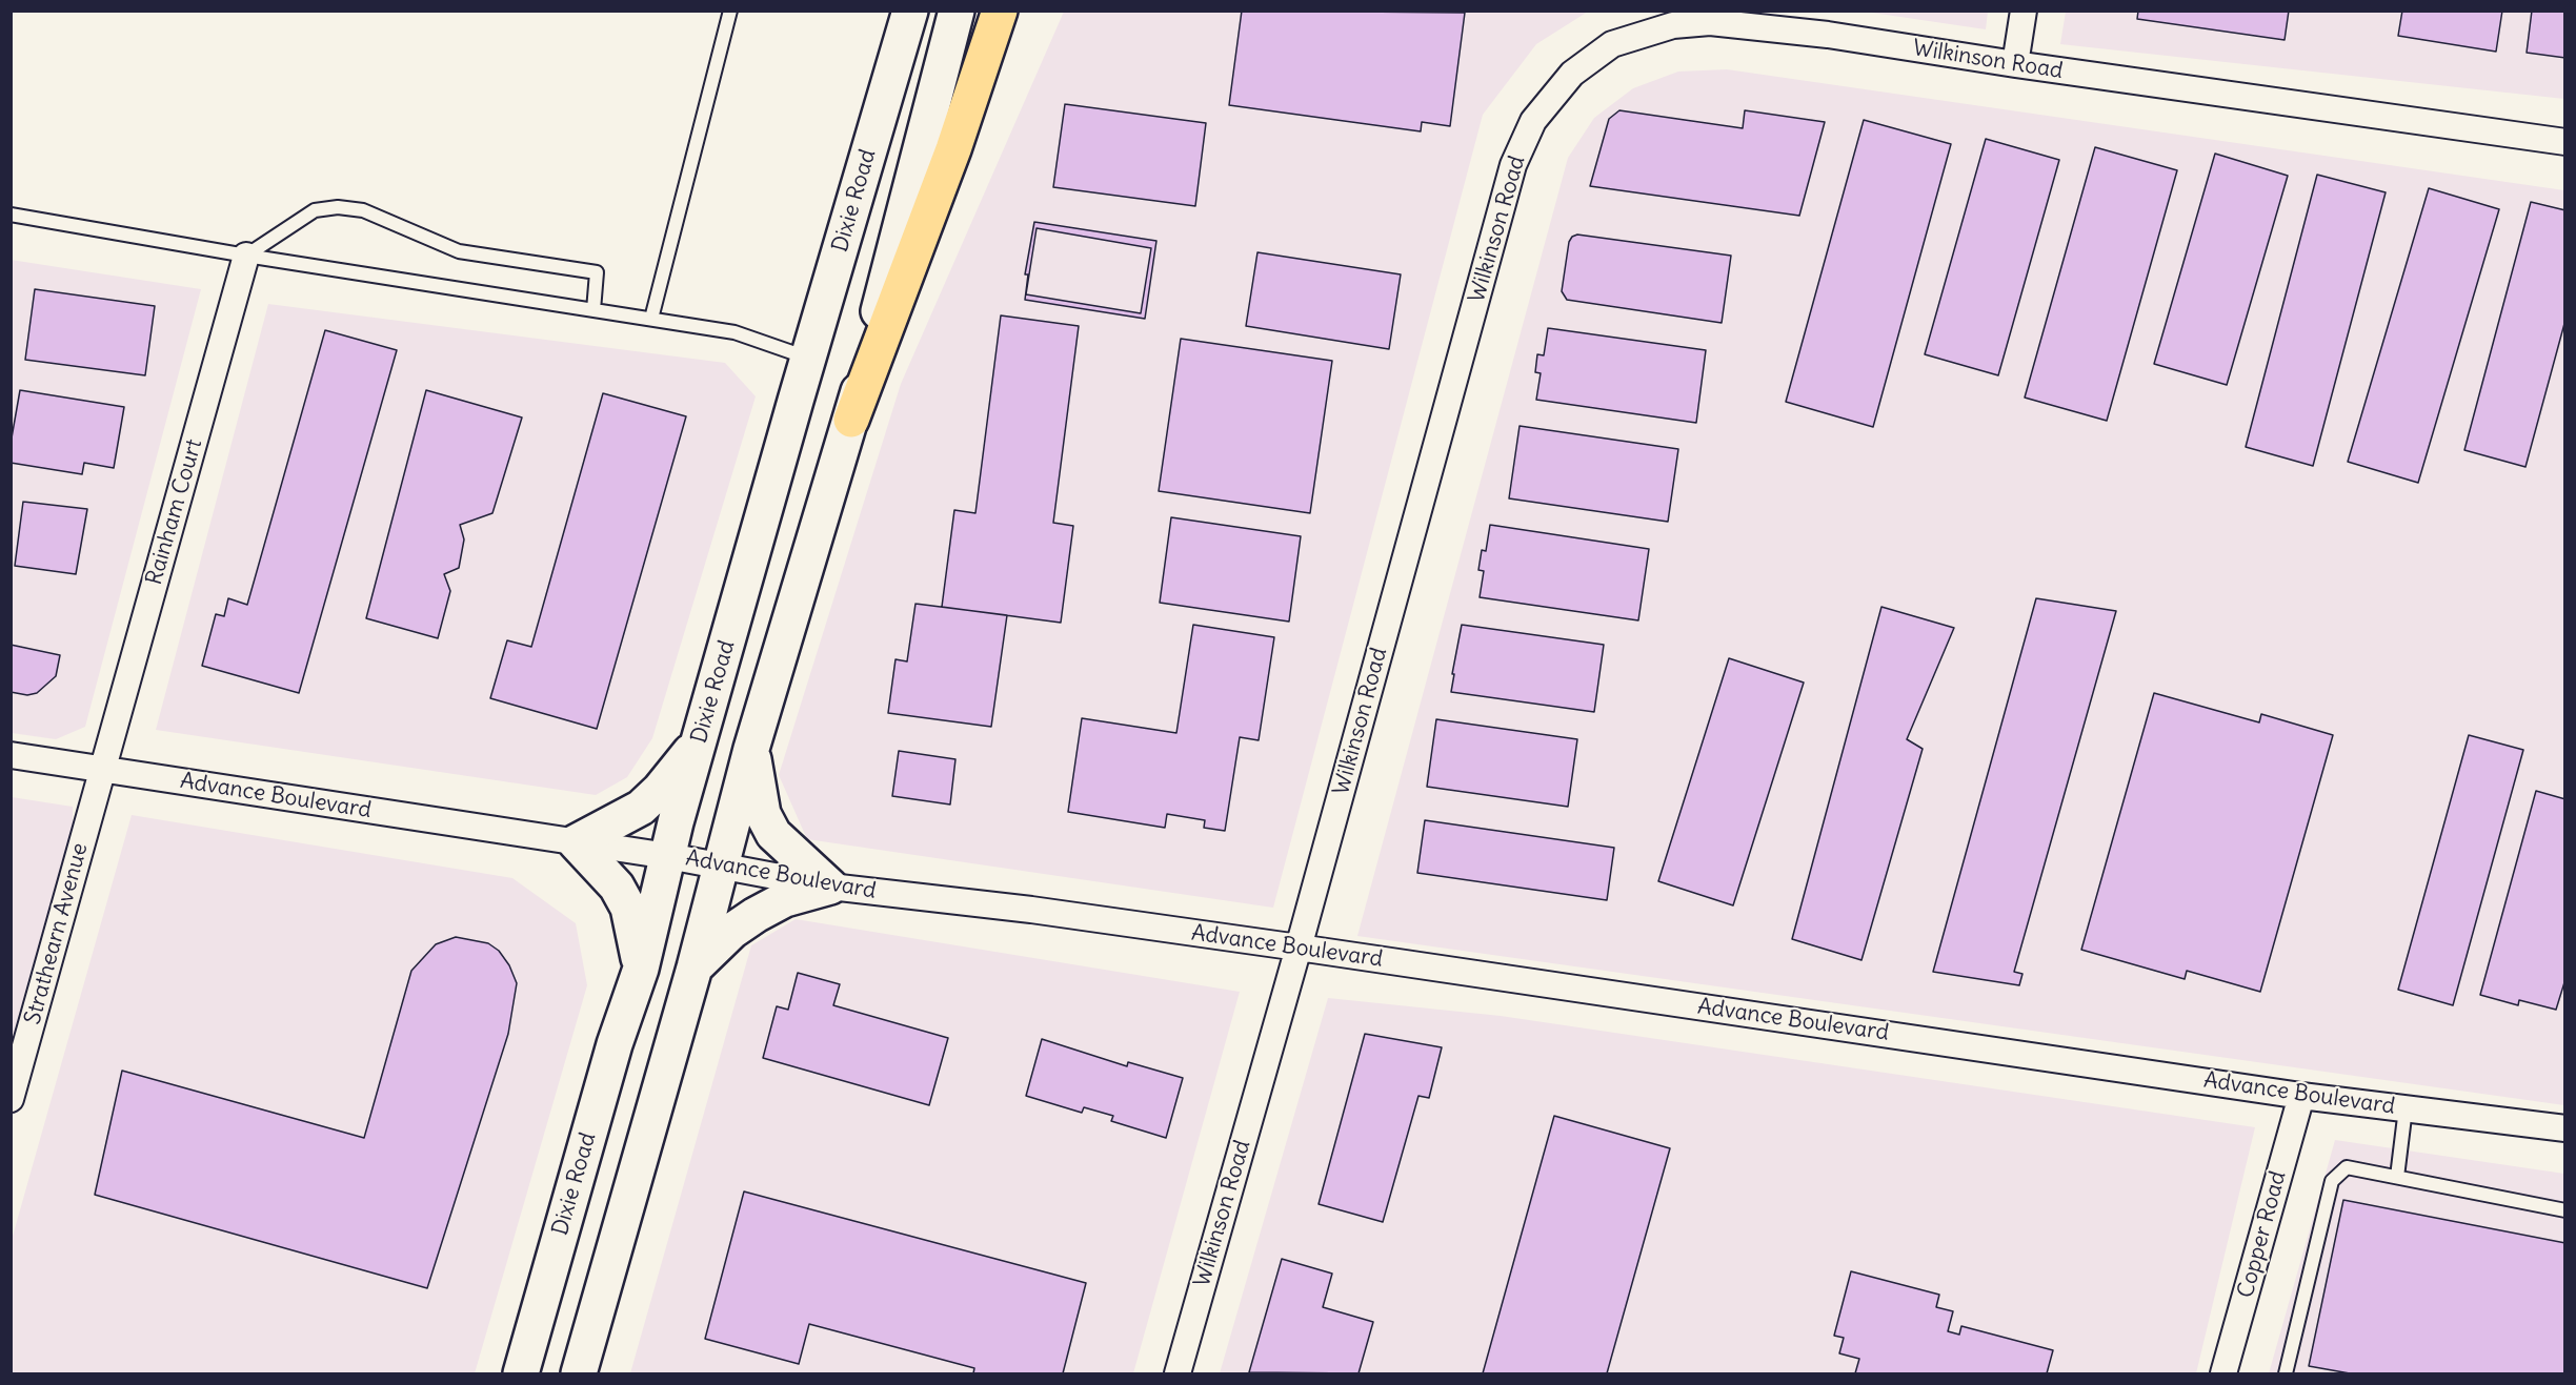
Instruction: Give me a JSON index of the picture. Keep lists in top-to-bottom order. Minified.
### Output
{"streets":{"main road":["Dixie Road"],"street":["Wilkinson Road","Rainham Court","Advance Boulevard","Strathearn Avenue","Copper Road"]},"crossings":[["Wilkinson Road","Advance Boulevard"],["Dixie Road","Advance Boulevard"],["Rainham Court","Advance Boulevard"],["Rainham Court","Strathearn Avenue"],["Advance Boulevard","Strathearn Avenue"],["Advance Boulevard","Copper Road"]]}
